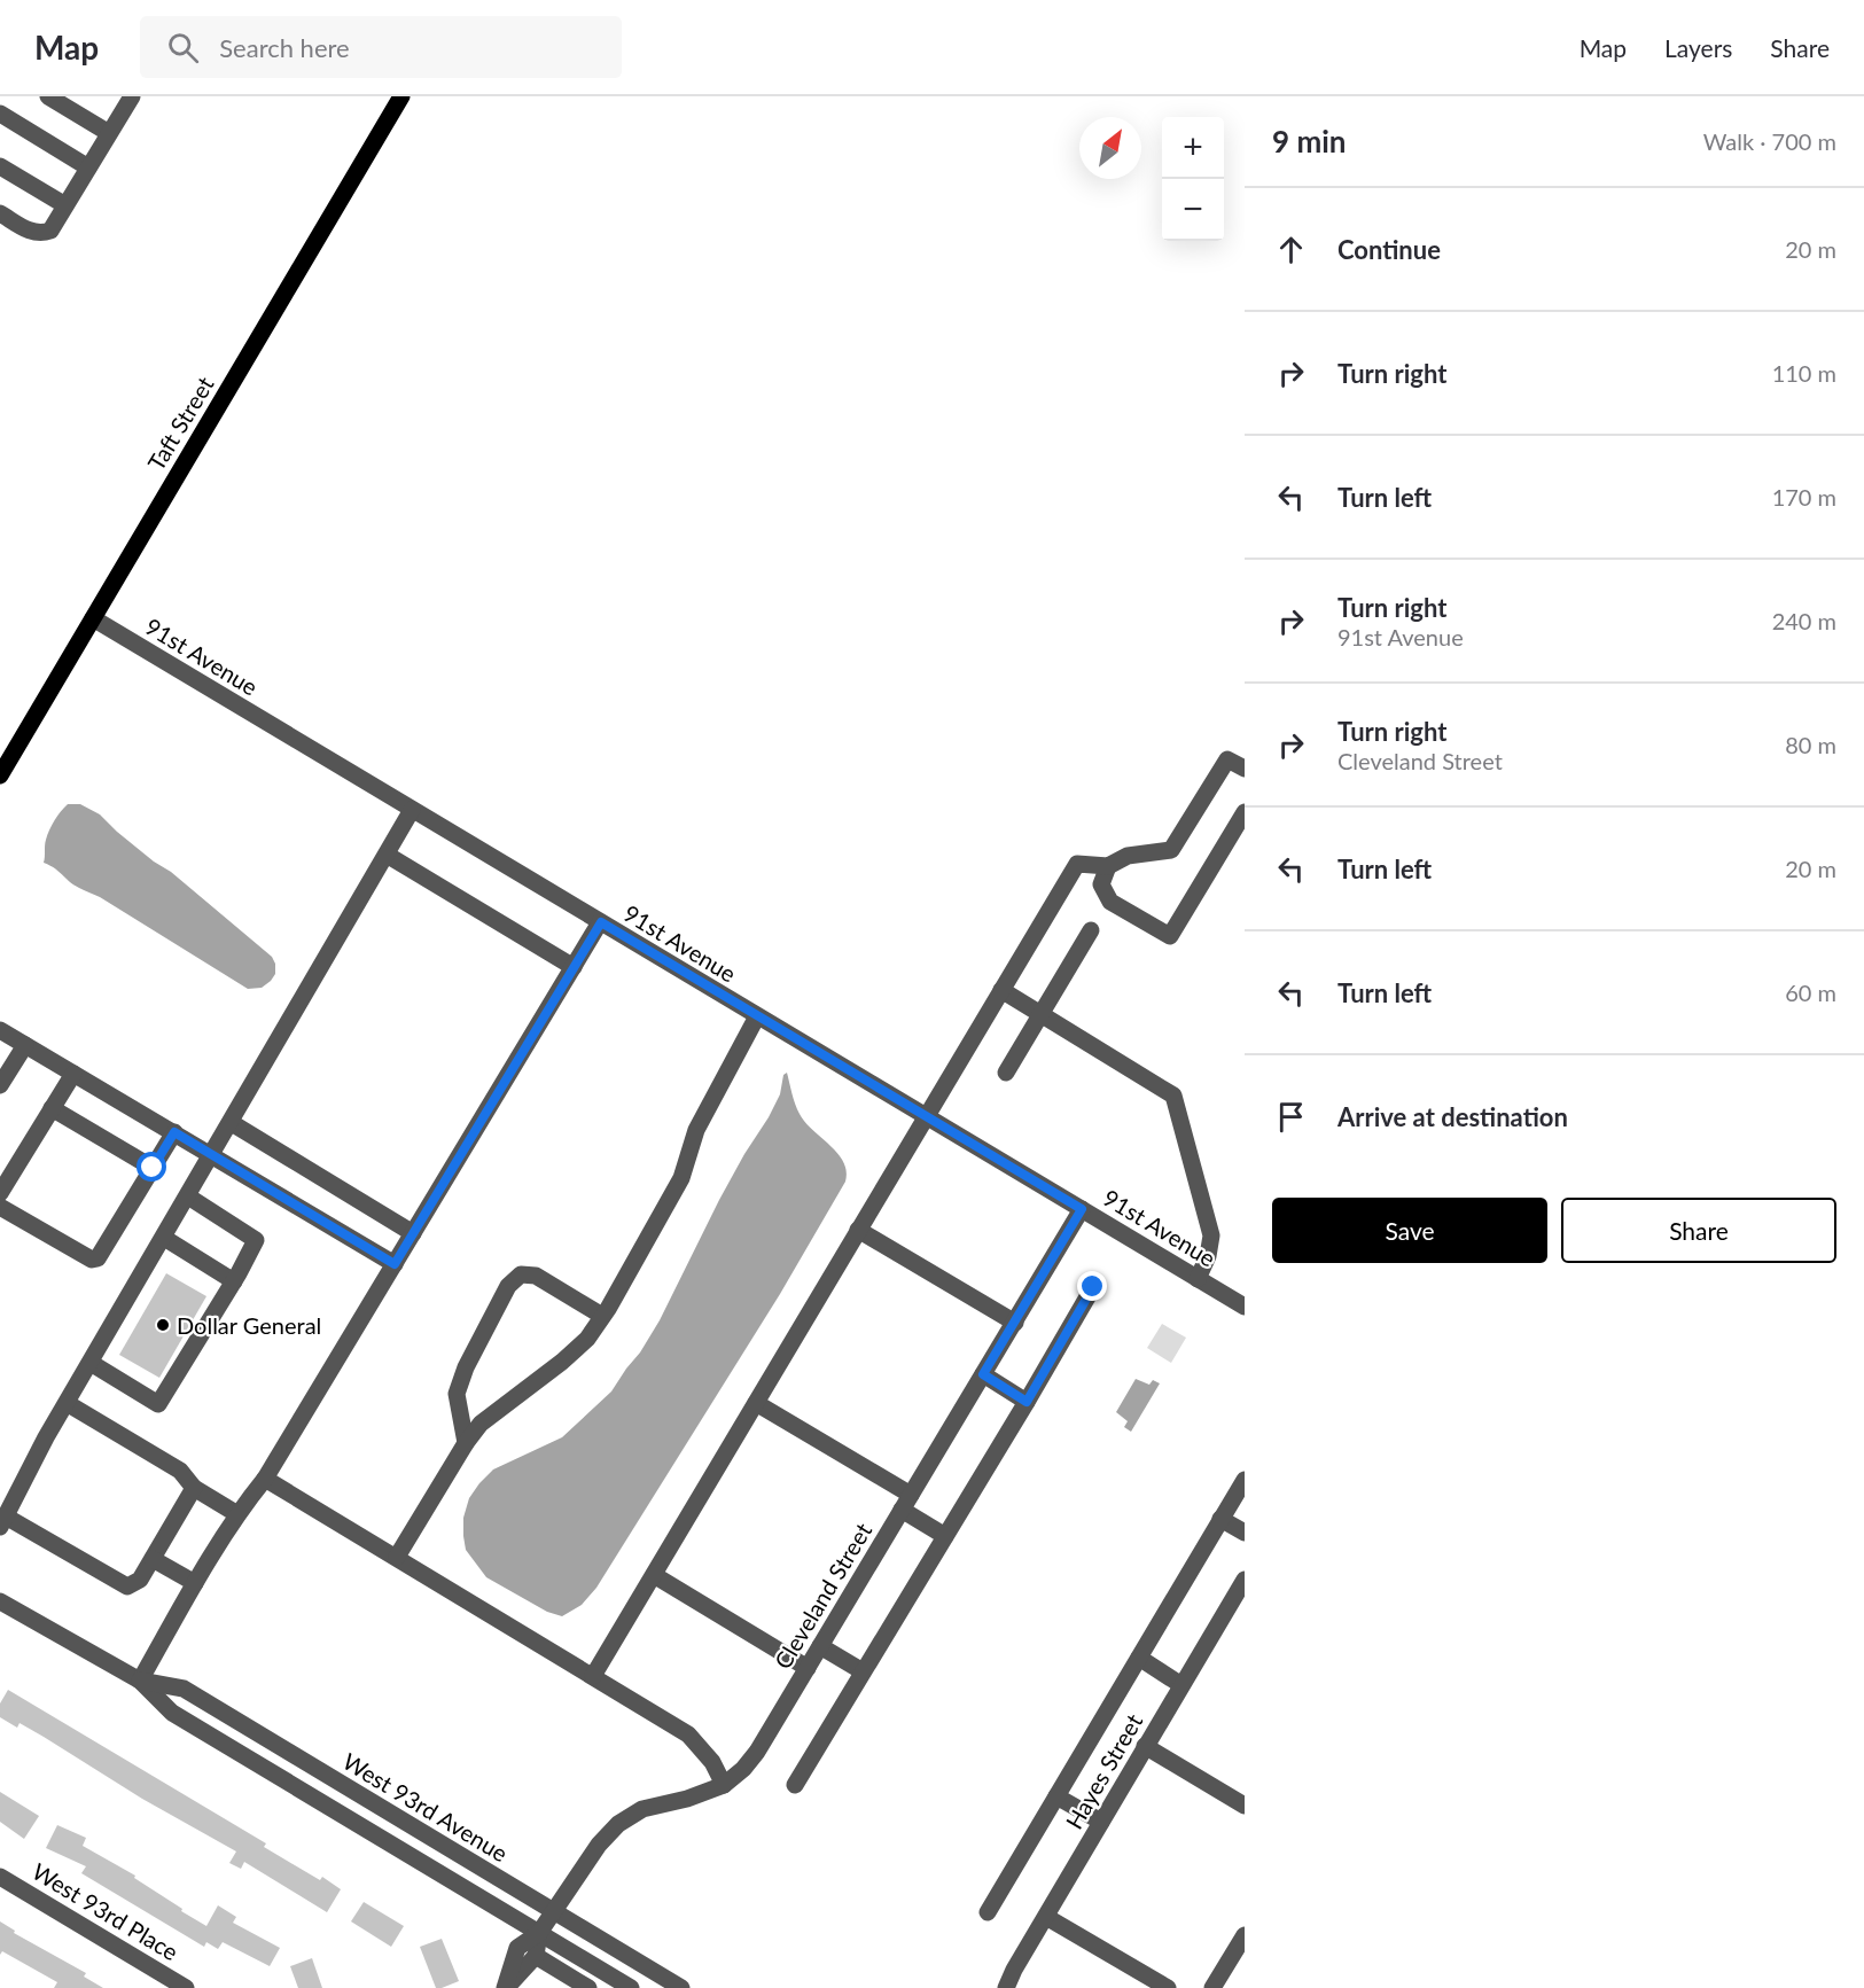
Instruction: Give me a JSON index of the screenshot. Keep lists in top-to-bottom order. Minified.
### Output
{"streets":{"main road":["Taft Street"],"street":["91st Avenue","Cleveland Street","Hayes Street","West 93rd Avenue","West 93rd Place"]},"crossings":[["Taft Street","91st Avenue"],["91st Avenue","Cleveland Street"],["Cleveland Street","West 93rd Avenue"]],"places":["Dollar General"],"north":"top right","page":{"header":"Map","search":"Search here","nav":["Map","Layers","Share"],"heading":["9 min","Walk · 700 m"],"map_buttons":["+","−"],"list":[["Continue","20 m"],["Turn right","110 m"],["Turn left","170 m"],["Turn right","91st Avenue","240 m"],["Turn right","Cleveland Street","80 m"],["Turn left","20 m"],["Turn left","60 m"],"Arrive at destination"],"buttons":["Save","Share"]}}
